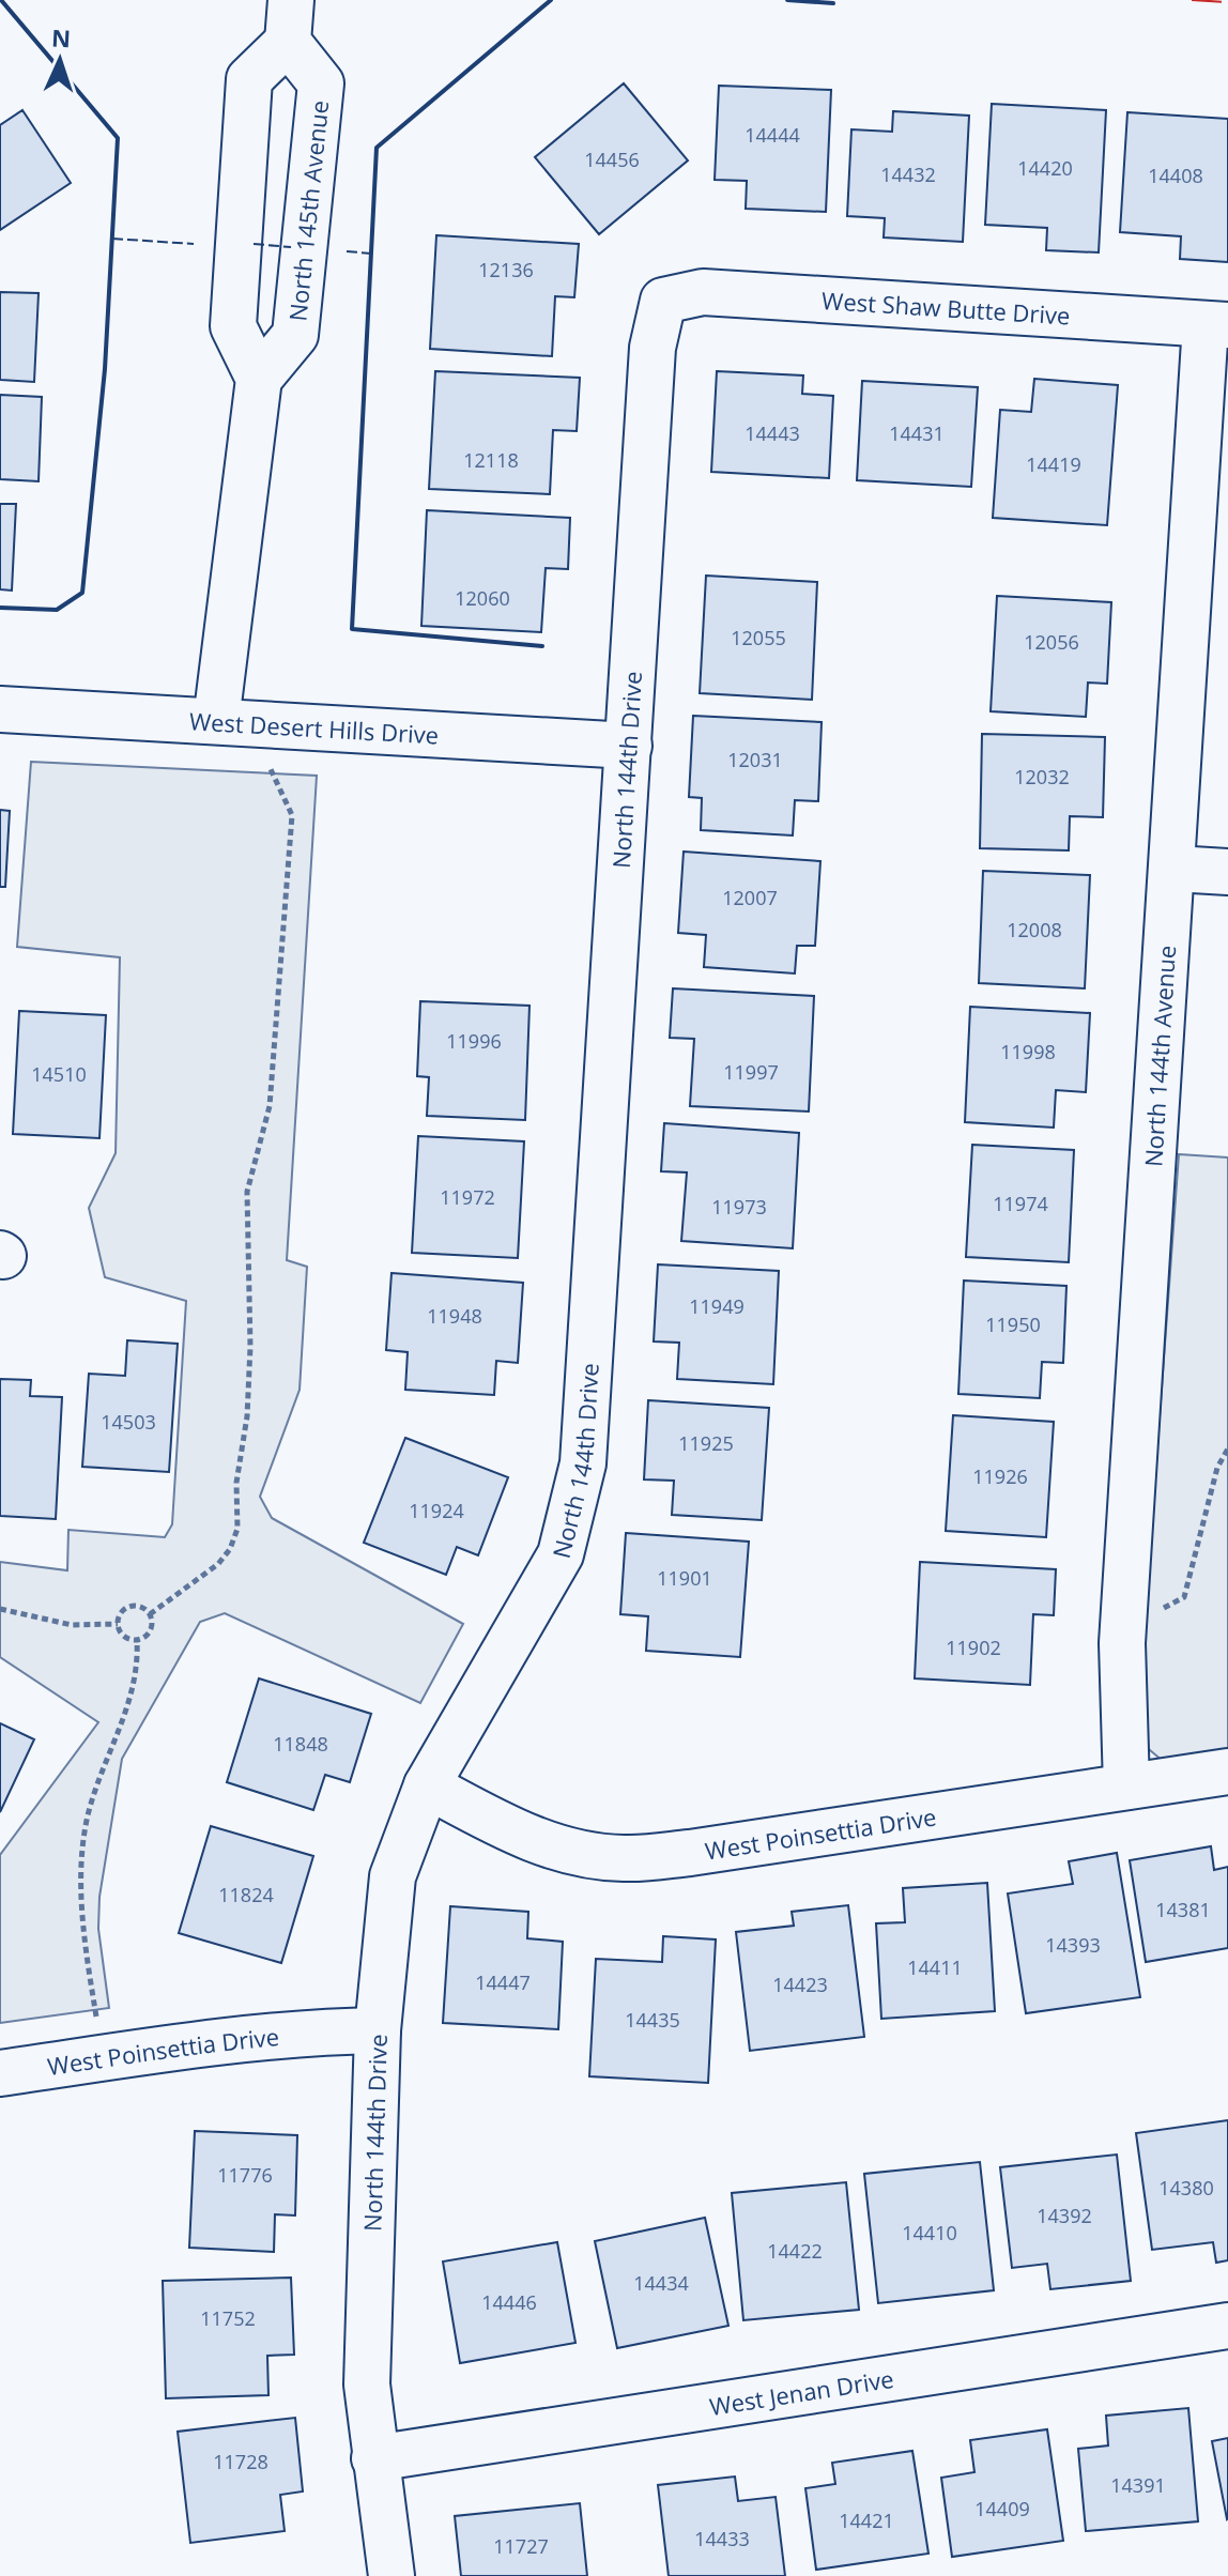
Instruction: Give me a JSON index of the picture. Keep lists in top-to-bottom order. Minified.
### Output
{"streets":{"street":["North 145th Avenue","West Shaw Butte Drive","West Desert Hills Drive","North 144th Drive","North 144th Avenue","West Poinsettia Drive","West Jenan Drive"]},"crossings":[["West Shaw Butte Drive","North 144th Drive"],["West Shaw Butte Drive","North 144th Avenue"],["West Desert Hills Drive","North 144th Drive"],["North 144th Drive","West Poinsettia Drive"],["North 144th Drive","West Jenan Drive"],["North 144th Avenue","West Poinsettia Drive"]],"house_numbers":["14444","14456","14420","14432","14408","12136","14443","14431","12118","14419","12060","12055","12056","12031","12032","12007","12008","11996","11998","11997","14510","11972","11974","11973","11949","11948","11950","14503","11925","11926","11924","11901","11902","11848","11824","14381","14393","14411","14447","14423","14435","11776","14380","14392","14410","14422","14434","14446","11752","11728","14391","14409","14421","14433","11727"],"north":"top"}
